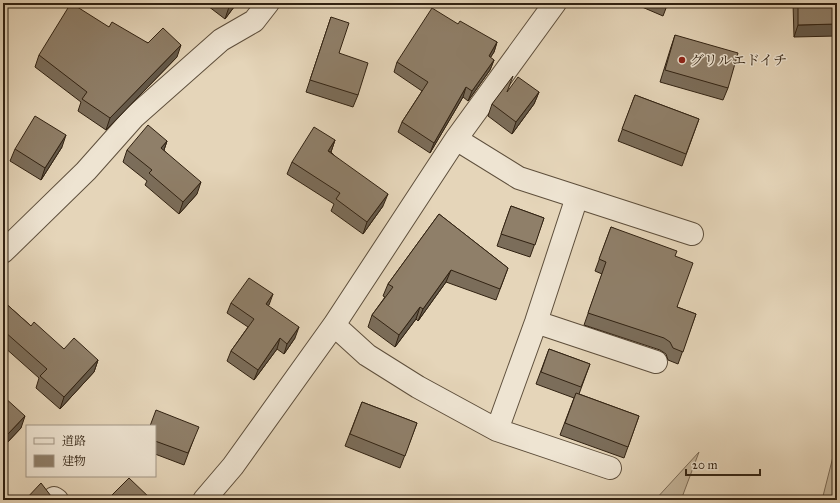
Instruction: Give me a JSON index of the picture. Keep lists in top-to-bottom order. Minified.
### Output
{"places":["グリルエドイチ"],"legend":["道路","建物"],"scale_bar":"20 m"}
